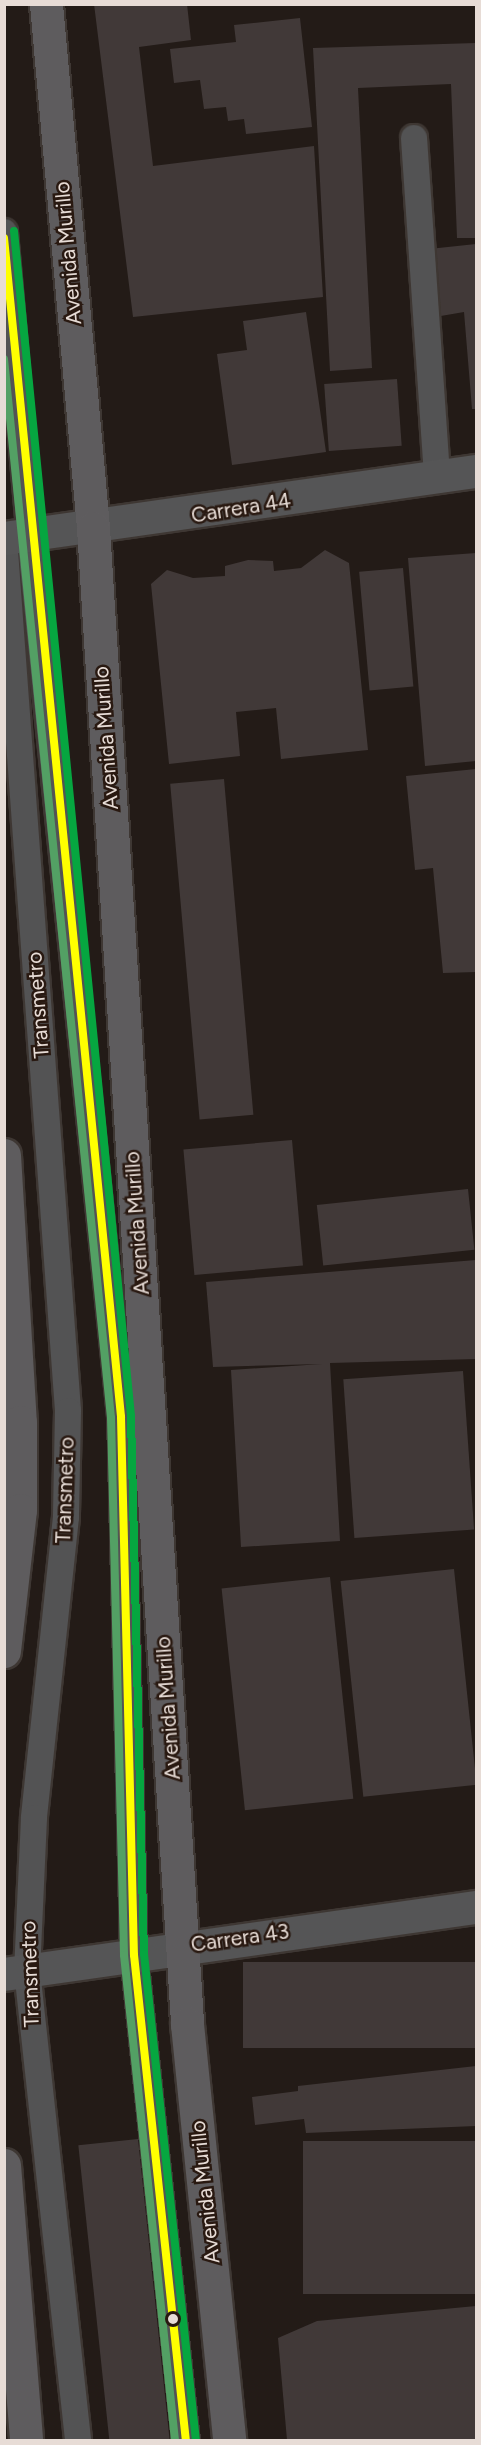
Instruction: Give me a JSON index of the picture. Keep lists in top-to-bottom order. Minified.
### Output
{"streets":{"main road":["Avenida Murillo"],"street":["Carrera 44","Carrera 43"],"lane":["Transmetro"]},"crossings":[["Avenida Murillo","Carrera 44"],["Avenida Murillo","Carrera 43"],["Carrera 44","Transmetro"],["Transmetro","Carrera 43"]]}
